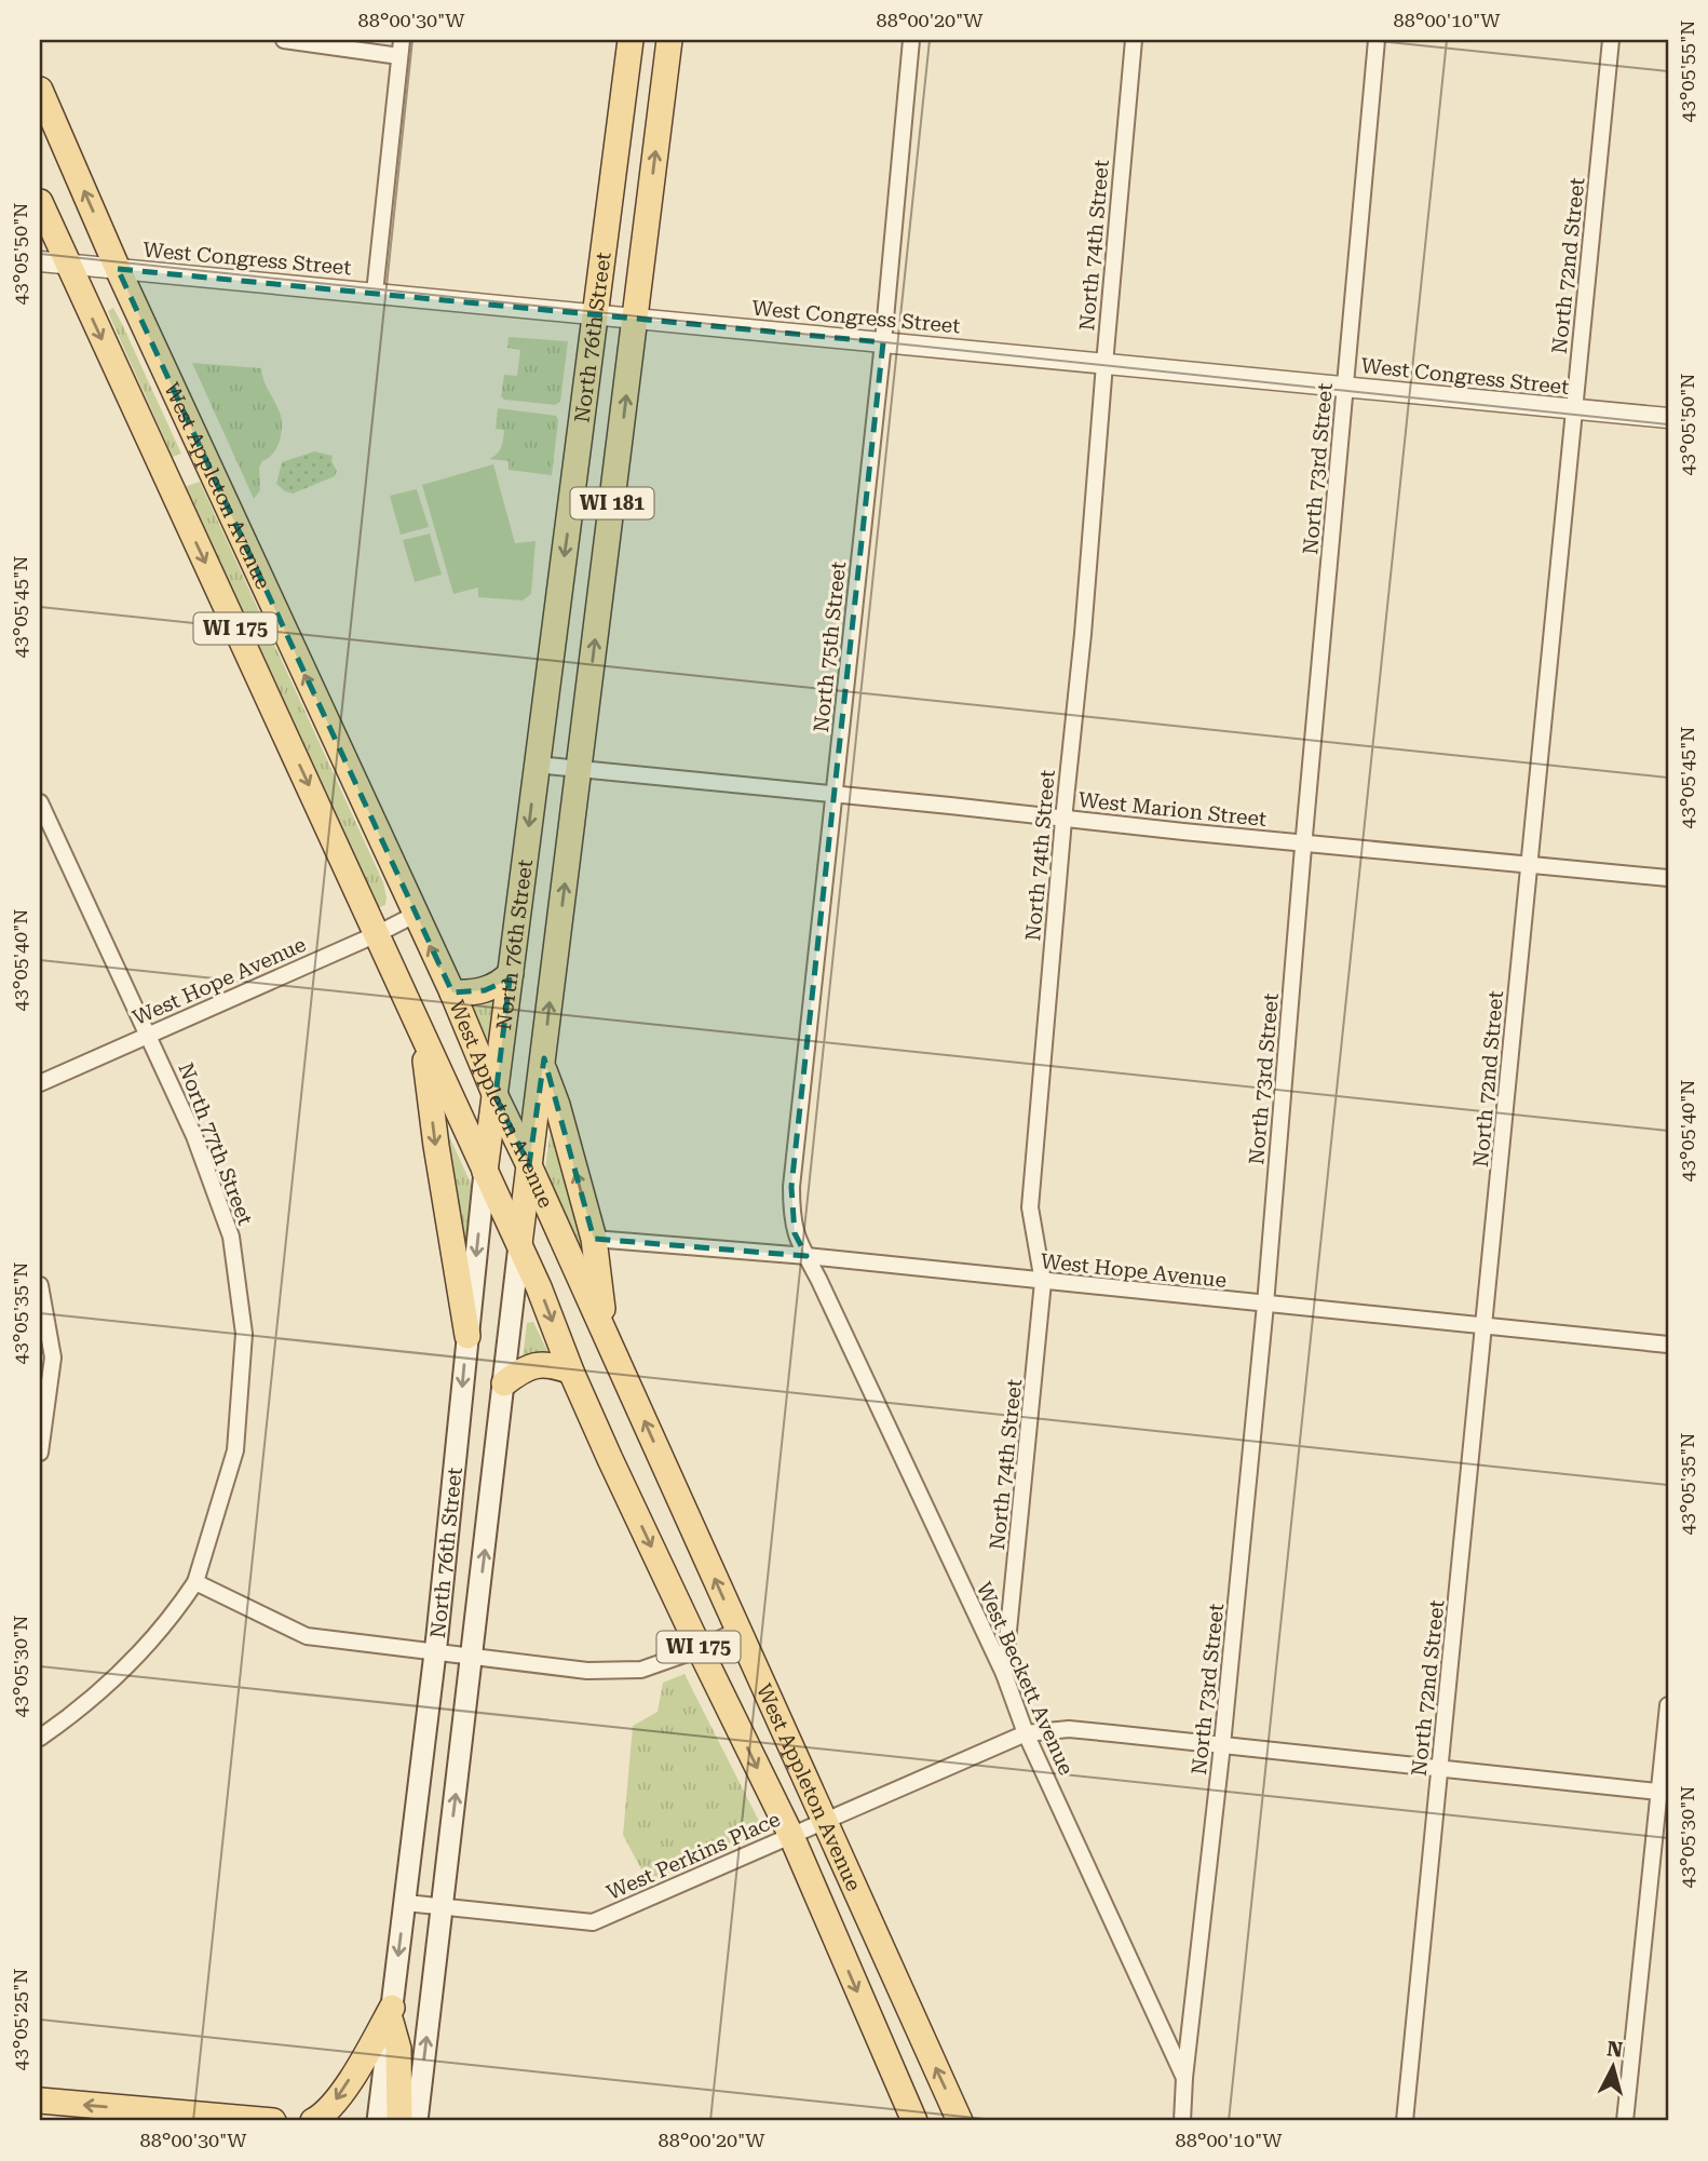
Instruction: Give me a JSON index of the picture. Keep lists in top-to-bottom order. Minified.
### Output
{"streets":{"main road":["North 76th Street","West Appleton Avenue","WI 181","WI 175"],"street":["North 74th Street","West Congress Street","North 72nd Street","North 73rd Street","North 75th Street","West Marion Street","West Hope Avenue","North 77th Street","West Beckett Avenue","West Perkins Place"]},"crossings":[["North 74th Street","West Congress Street"],["North 74th Street","West Marion Street"],["North 74th Street","West Hope Avenue"],["North 74th Street","West Beckett Avenue"],["West Congress Street","North 72nd Street"],["West Congress Street","North 76th Street"],["West Congress Street","North 73rd Street"],["West Congress Street","West Appleton Avenue"],["West Congress Street","North 75th Street"],["North 72nd Street","West Marion Street"],["North 72nd Street","West Hope Avenue"],["North 72nd Street","West Perkins Place"],["North 76th Street","West Appleton Avenue"],["North 76th Street","West Marion Street"],["North 76th Street","West Perkins Place"],["North 73rd Street","West Marion Street"],["North 73rd Street","West Hope Avenue"],["North 73rd Street","West Beckett Avenue"],["North 73rd Street","West Perkins Place"],["West Appleton Avenue","West Hope Avenue"],["West Appleton Avenue","West Perkins Place"],["North 75th Street","West Marion Street"],["North 75th Street","West Hope Avenue"],["North 75th Street","West Beckett Avenue"],["West Hope Avenue","North 77th Street"],["West Hope Avenue","West Beckett Avenue"],["West Beckett Avenue","West Perkins Place"]],"north":"top","coordinates":["88°00'30\"W","88°00'20\"W","88°00'10\"W","43°05'55\"N","43°05'50\"N","43°05'45\"N","43°05'40\"N","43°05'35\"N","43°05'30\"N","43°05'25\"N"]}
